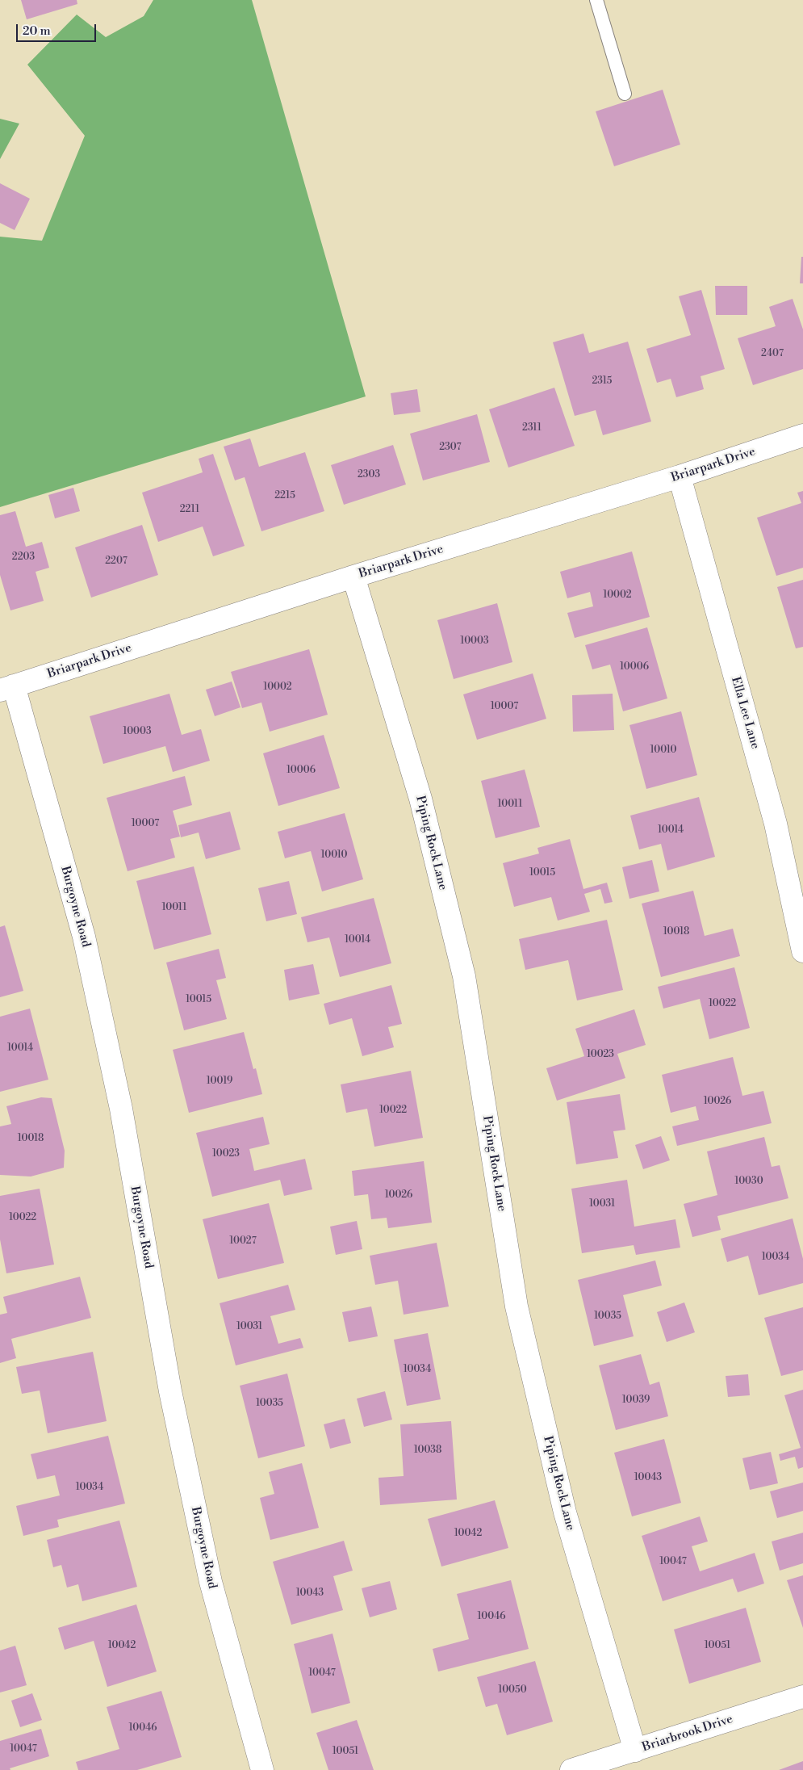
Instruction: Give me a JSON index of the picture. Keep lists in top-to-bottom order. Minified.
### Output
{"streets":{"street":["Briarpark Drive","Ella Lee Lane","Piping Rock Lane","Burgoyne Road","Briarbrook Drive"]},"crossings":[["Briarpark Drive","Ella Lee Lane"],["Briarpark Drive","Piping Rock Lane"],["Briarpark Drive","Burgoyne Road"],["Piping Rock Lane","Briarbrook Drive"]],"house_numbers":["2407","2315","2311","2307","2303","2215","2211","2203","2207","10002","10003","10006","10002","10007","10003","10010","10006","10011","10007","10014","10010","10015","10011","10018","10014","10015","10022","10014","10023","10019","10026","10022","10018","10023","10030","10026","10031","10022","10027","10034","10035","10031","10034","10039","10035","10038","10043","10034","10042","10047","10043","10046","10042","10051","10047","10050","10046","10047","10051"],"scale_bar":"20 m"}
